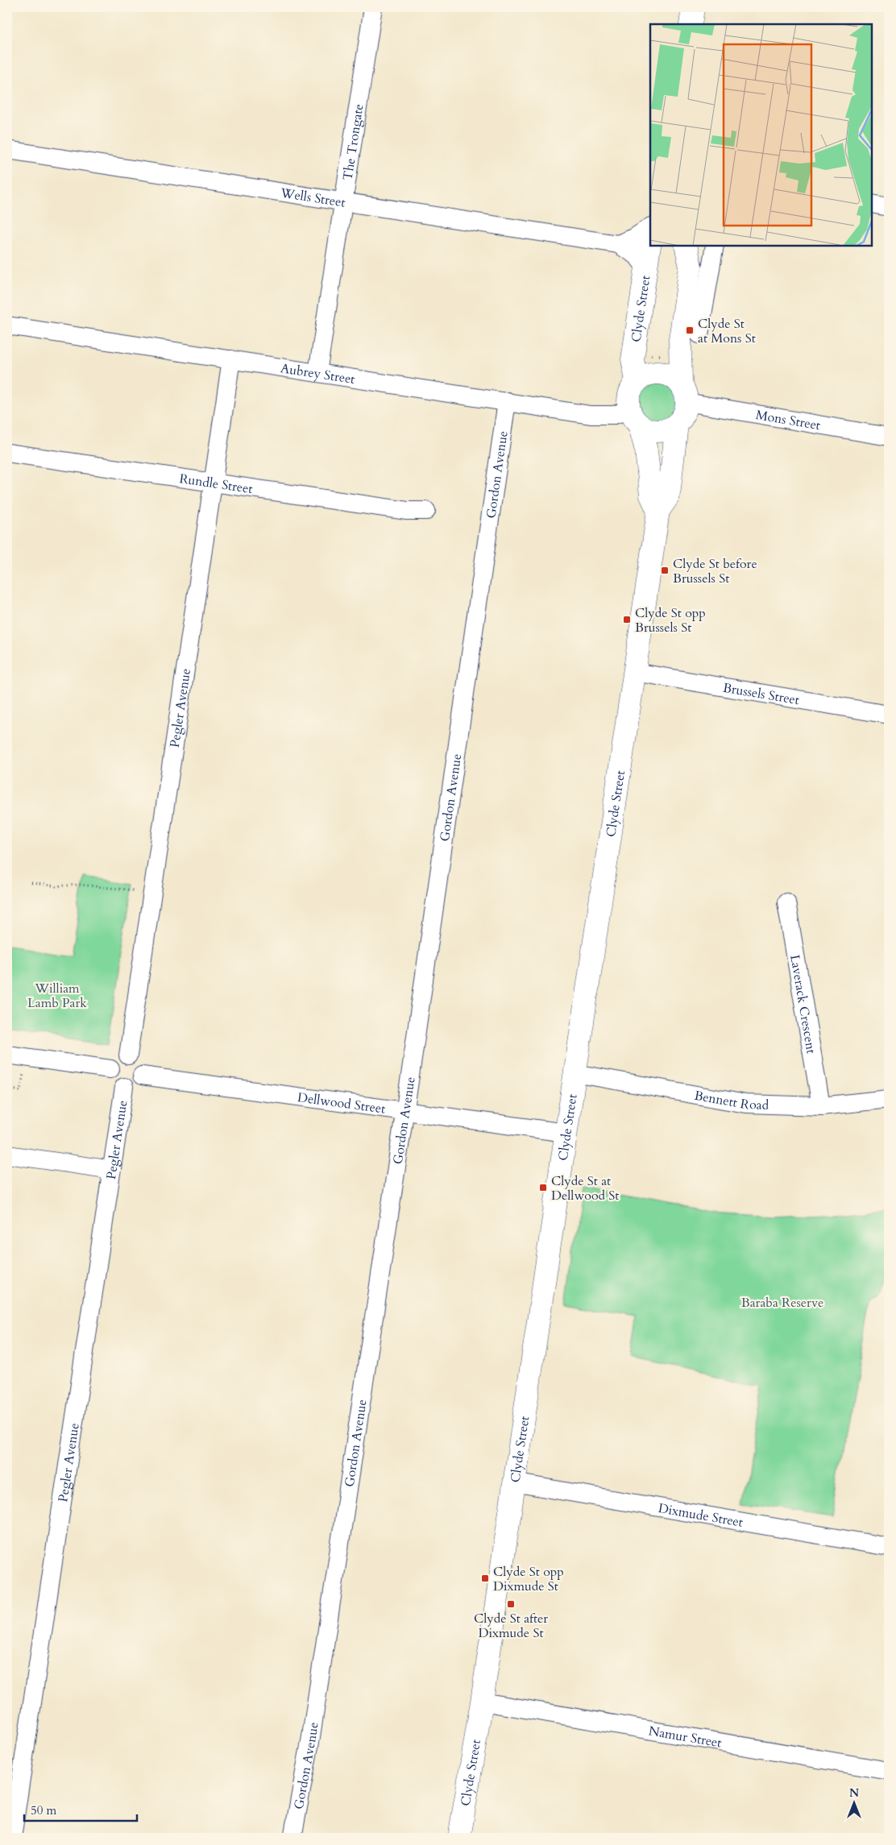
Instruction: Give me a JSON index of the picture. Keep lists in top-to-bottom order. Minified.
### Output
{"streets":{"main road":["Clyde Street"],"street":["The Trongate","Wells Street","Aubrey Street","Mons Street","Gordon Avenue","Rundle Street","Brussels Street","Pegler Avenue","Laverack Crescent","Bennett Road","Dellwood Street","Dixmude Street","Namur Street"]},"crossings":[["The Trongate","Wells Street"],["The Trongate","Aubrey Street"],["Wells Street","Clyde Street"],["Clyde Street","Aubrey Street"],["Clyde Street","Mons Street"],["Clyde Street","Brussels Street"],["Clyde Street","Bennett Road"],["Clyde Street","Dellwood Street"],["Clyde Street","Dixmude Street"],["Clyde Street","Namur Street"],["Aubrey Street","Mons Street"],["Aubrey Street","Gordon Avenue"],["Aubrey Street","Pegler Avenue"],["Gordon Avenue","Dellwood Street"],["Rundle Street","Pegler Avenue"],["Pegler Avenue","Dellwood Street"],["Laverack Crescent","Bennett Road"]],"parks":["William Lamb Park","Baraba Reserve"],"places":{"transit":["Clyde St at Mons St","Clyde St before Brussels St","Clyde St opp Brussels St","Clyde St at Dellwood St","Clyde St opp Dixmude St","Clyde St after Dixmude St"]},"scale_bar":"50 m","north":"top"}
